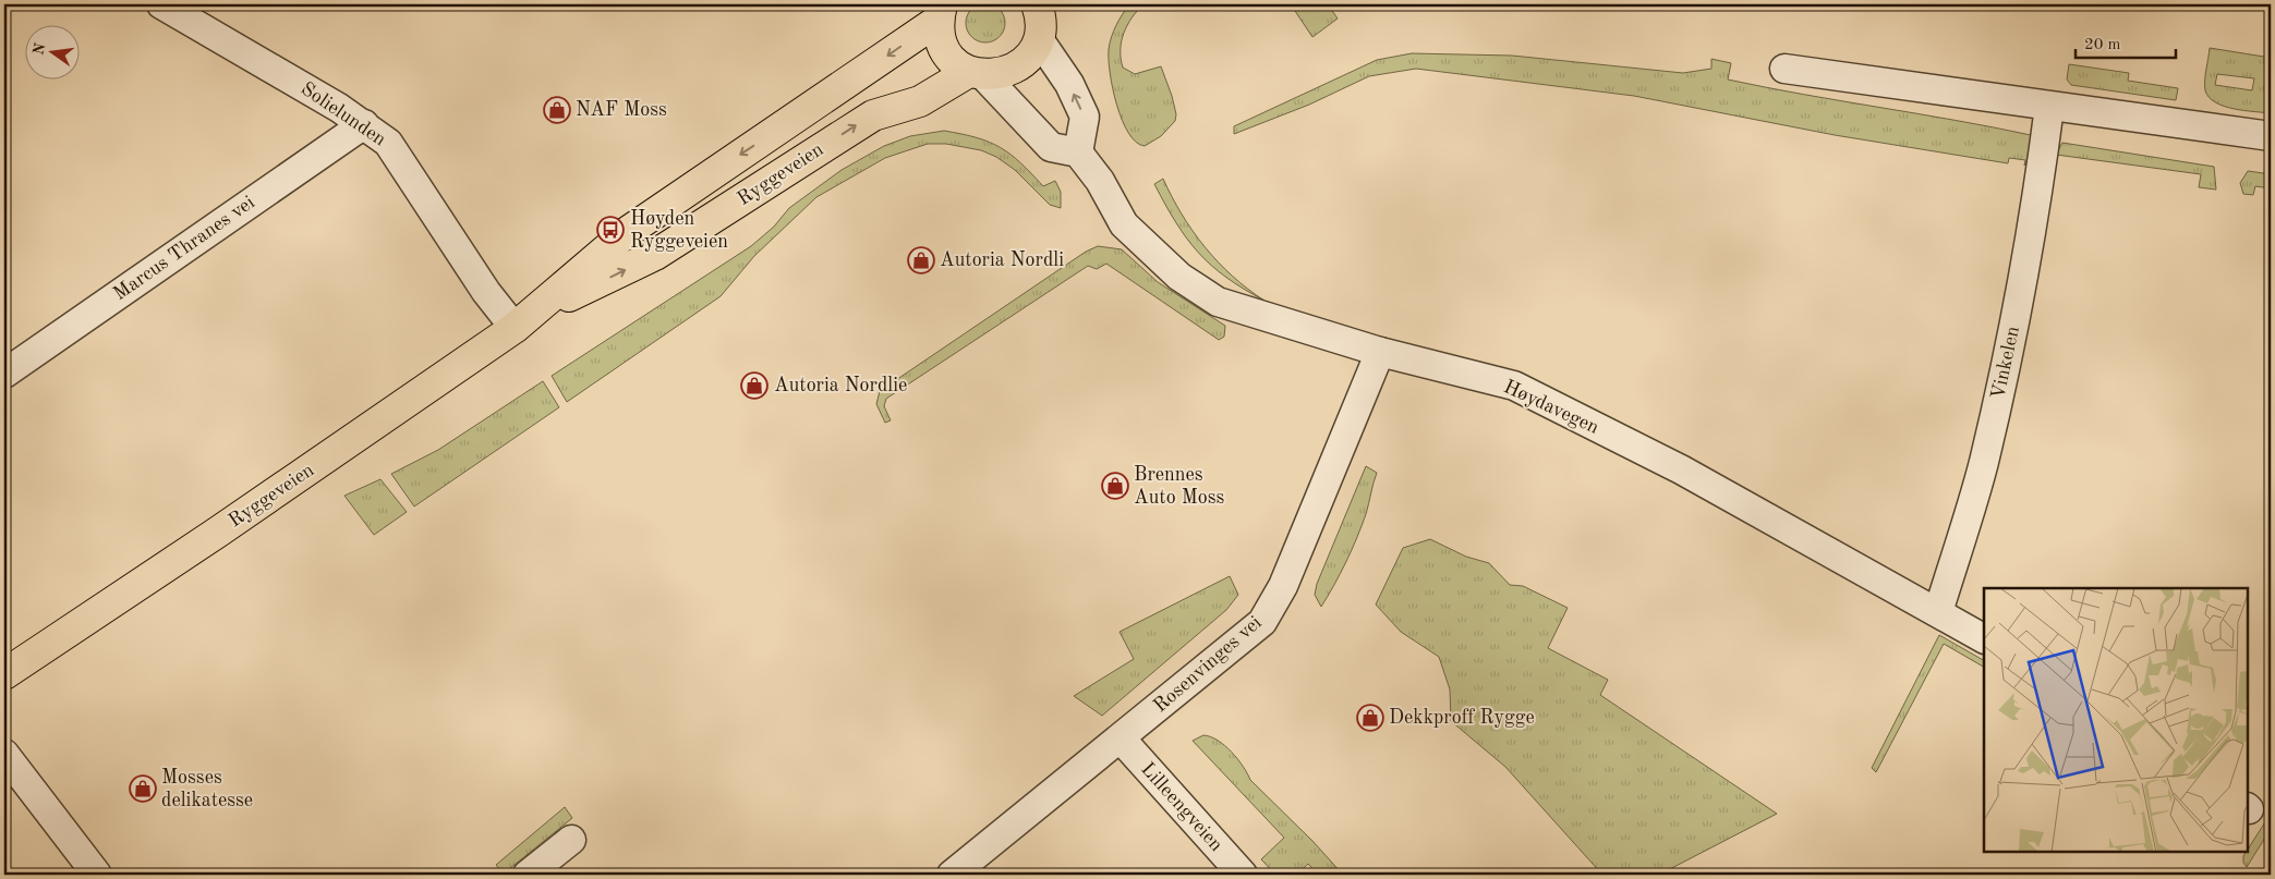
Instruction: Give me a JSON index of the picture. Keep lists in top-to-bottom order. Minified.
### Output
{"streets":{"main road":["Ryggeveien"],"street":["Solielunden","Marcus Thranes vei","Vinkelen","Høydavegen","Rosenvinges vei","Lilleengveien"]},"crossings":[["Solielunden","Ryggeveien"],["Solielunden","Marcus Thranes vei"],["Vinkelen","Høydavegen"],["Høydavegen","Rosenvinges vei"],["Rosenvinges vei","Lilleengveien"]],"places":{"shop":["NAF Moss","Autoria Nordli","Autoria Nordlie","Brennes Auto Moss","Dekkproff Rygge","Mosses delikatesse"],"bus stop":["Høyden Ryggeveien"]},"scale_bar":"20 m","north":"left"}
